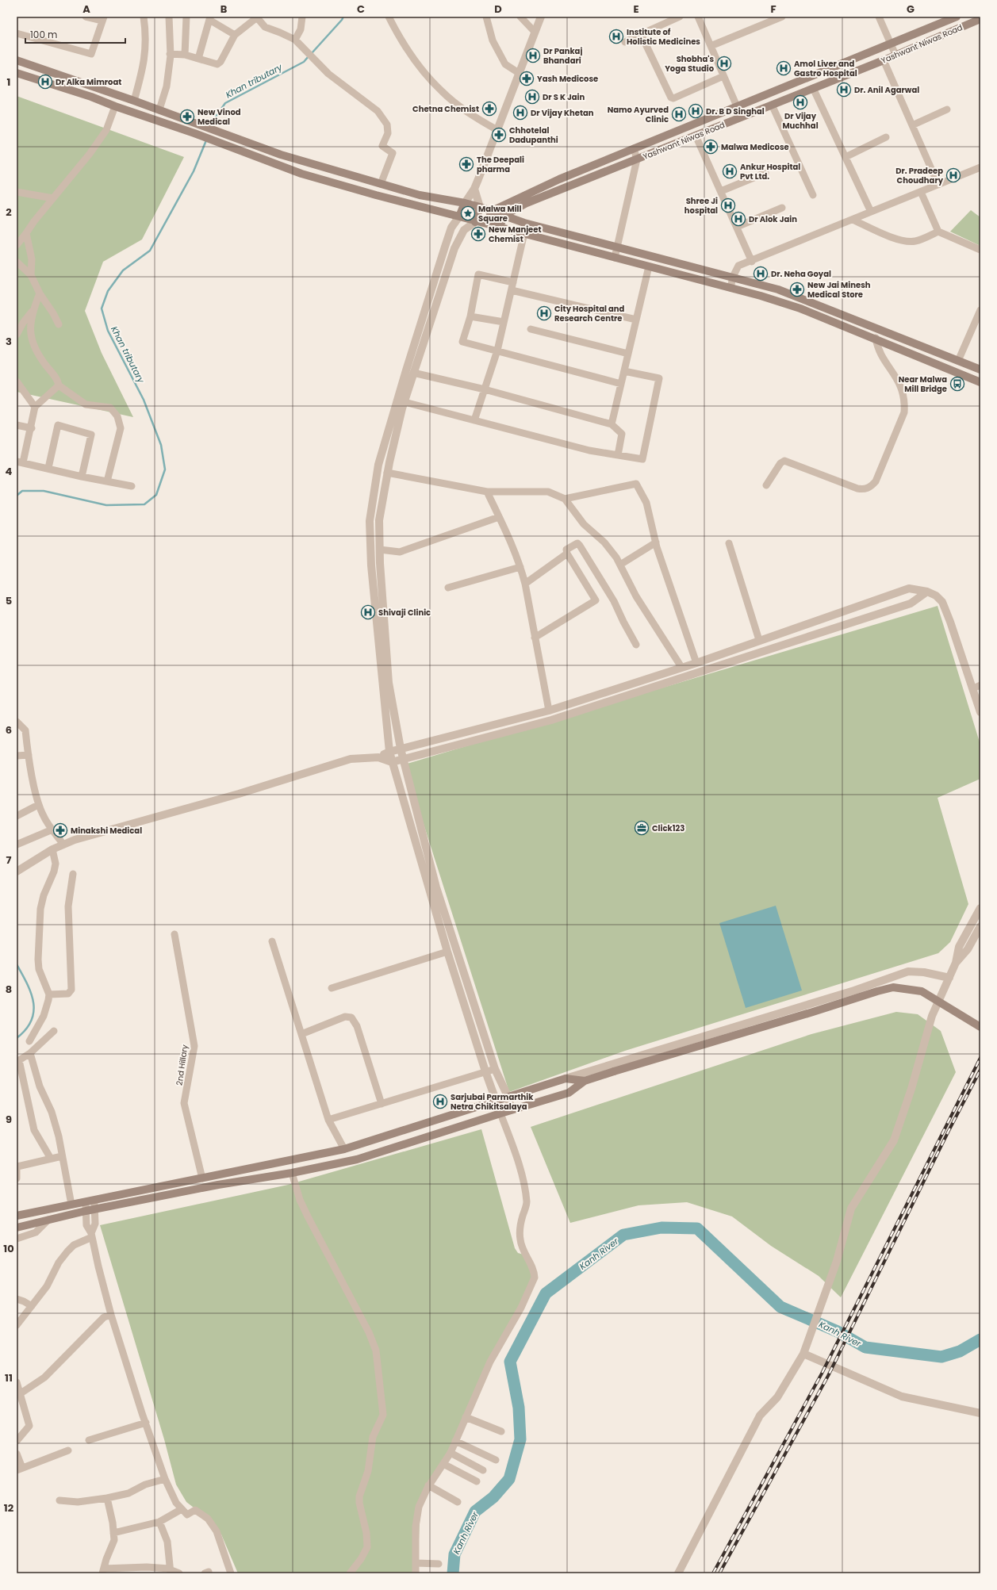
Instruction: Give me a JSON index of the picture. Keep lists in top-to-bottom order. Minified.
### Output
{"streets":{"main road":["Yashwant Niwas Road"],"street":["2nd Hillary"]},"water":["Khan tributary","Kanh River"],"places":{"hospital":["Institute of Holistic Medicines","Dr Pankaj Bhandari","Shobha's Yoga Studio","Amol Liver and Gastro Hospital","Dr Alka Mimroat","Dr. Anil Agarwal","Dr S K Jain","Dr Vijay Muchhal","Dr. B D Singhal","Dr Vijay Khetan","Namo Ayurved Clinic","Ankur Hospital Pvt Ltd.","Dr. Pradeep Choudhary","Shree Ji hospital","Dr Alok Jain","Dr. Neha Goyal","City Hospital and Research Centre","Shivaji Clinic","Sarjubai Parmarthik Netra Chikitsalaya"],"pharmacy":["Yash Medicose","Chetna Chemist","New Vinod Medical","Chhotelal Dadupanthi","Malwa Medicose","The Deepali pharma","New Manjeet Chemist","New Jai Minesh Medical Store","Minakshi Medical"],"place":["Malwa Mill Square"],"bus stop":["Near Malwa Mill Bridge"],"office":["Click123"]},"scale_bar":"100 m","grid":{"columns":["A","B","C","D","E","F","G"],"rows":["1","2","3","4","5","6","7","8","9","10","11","12"]}}
